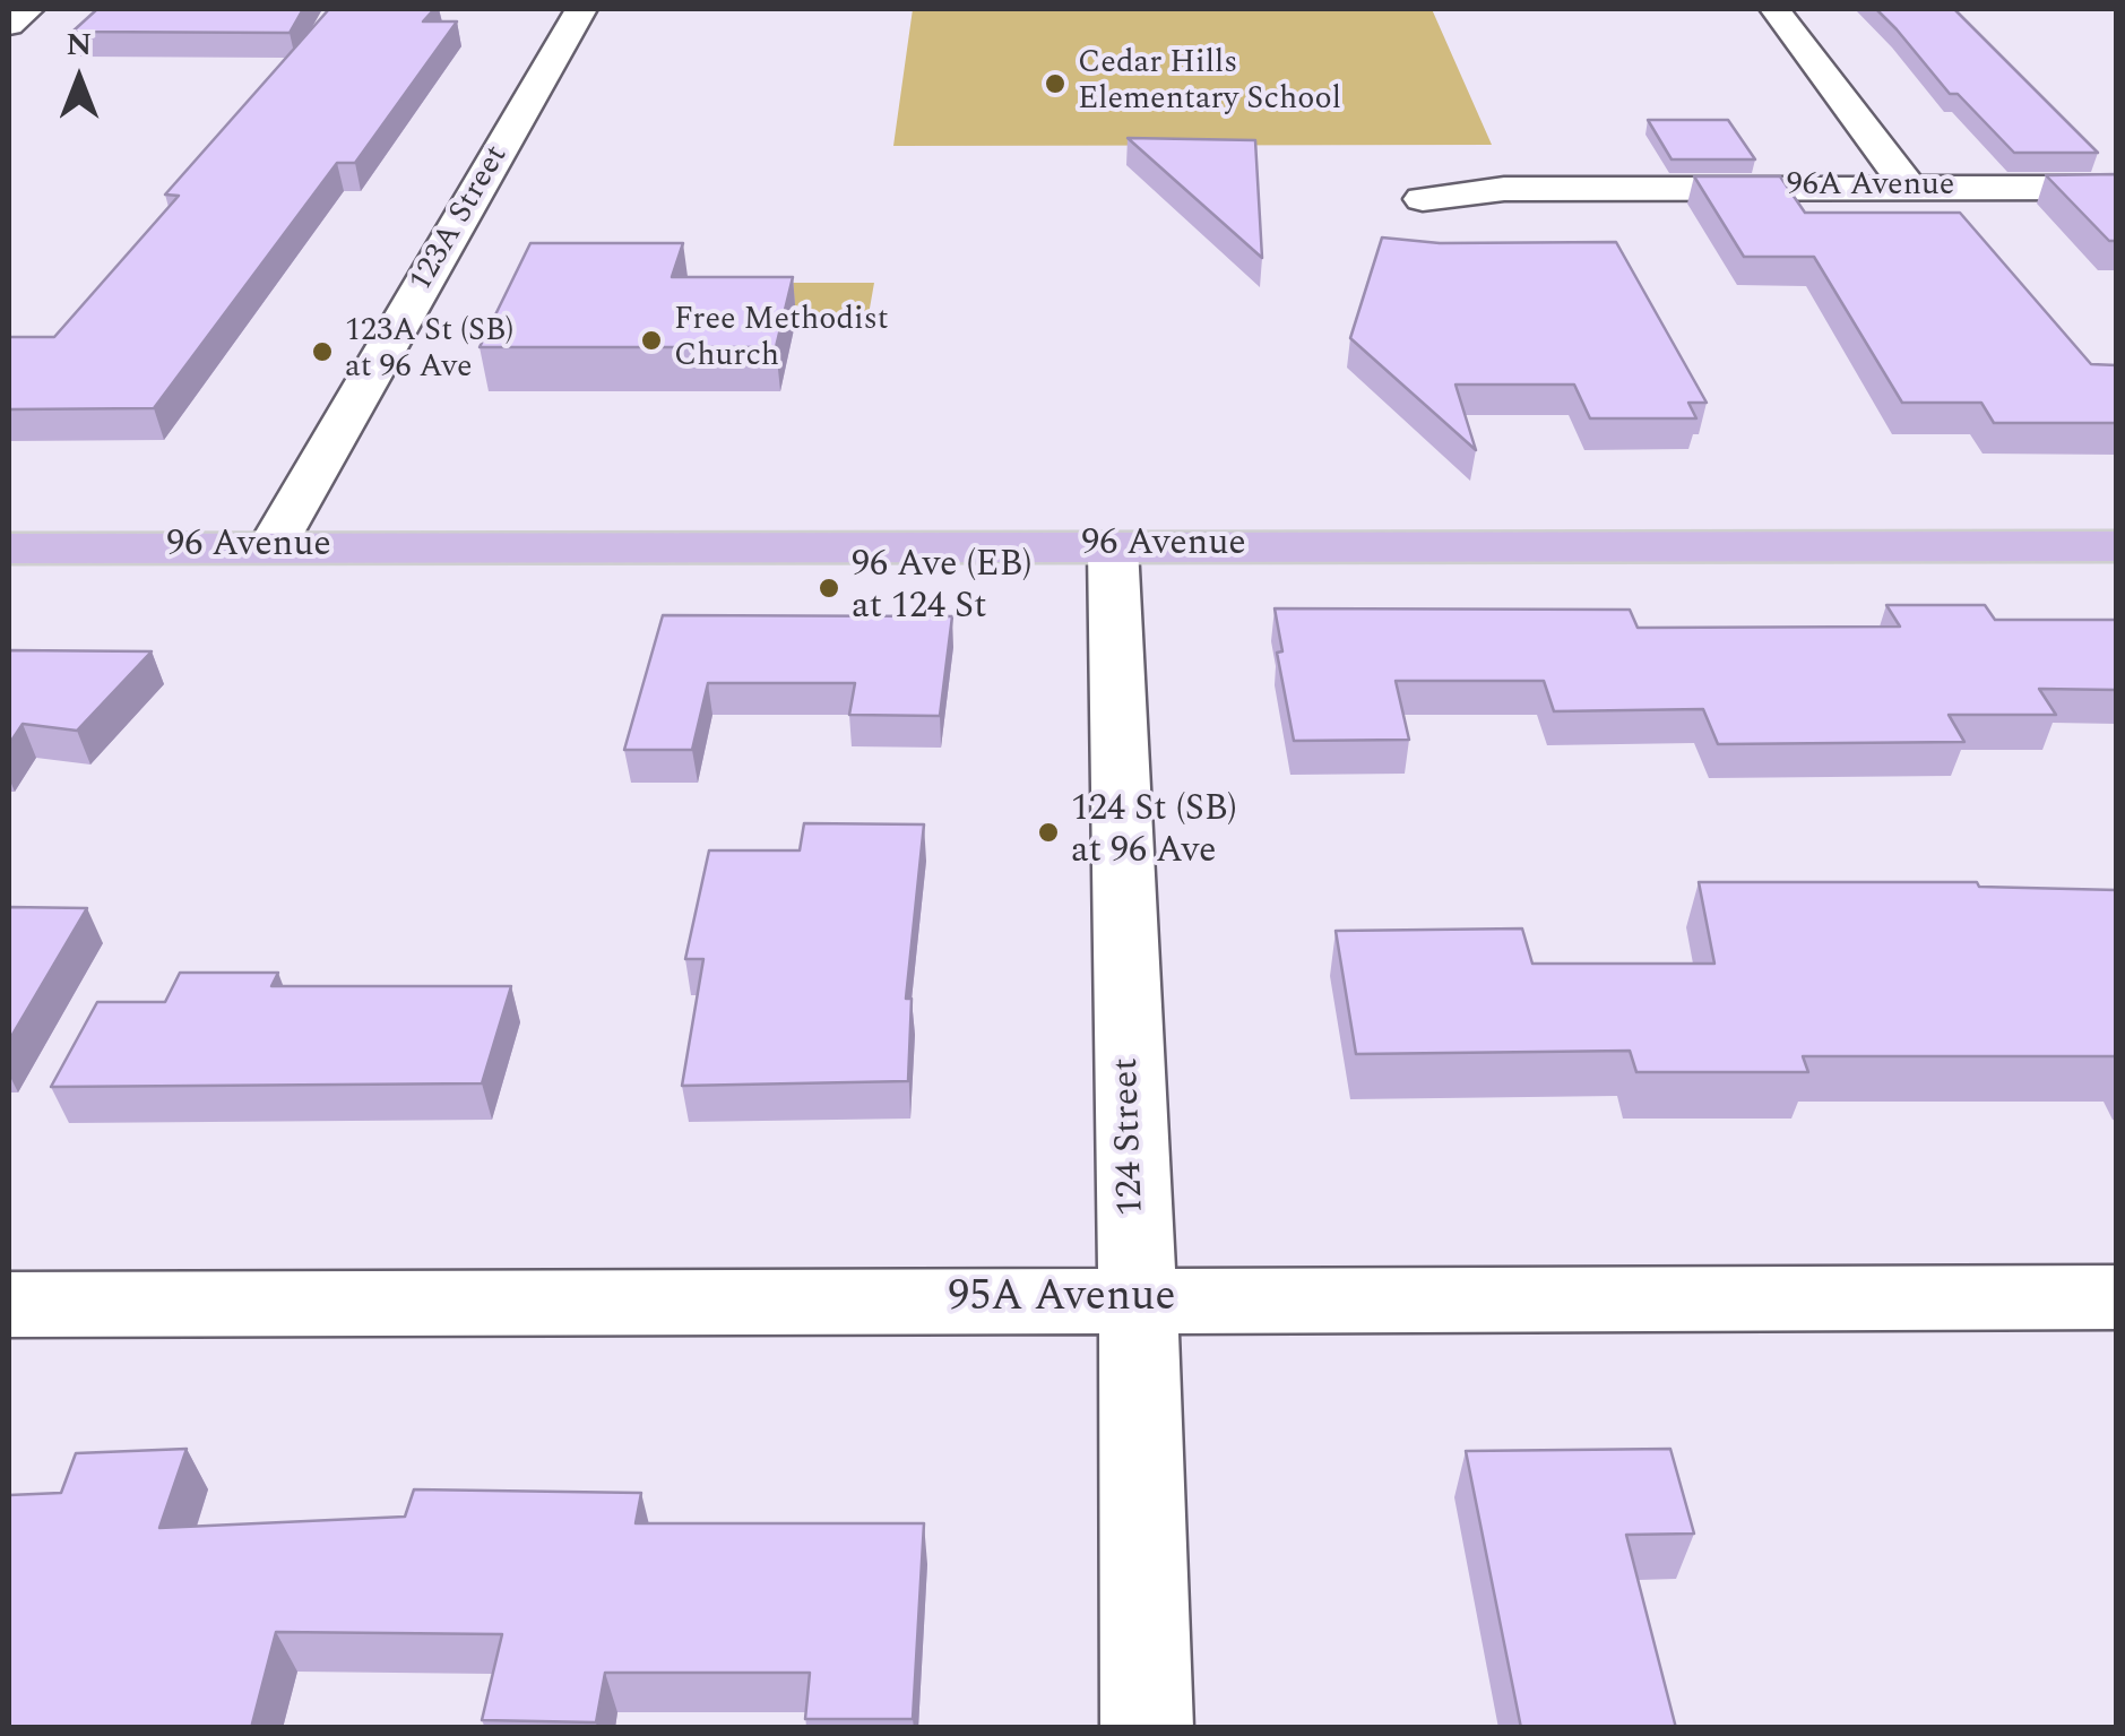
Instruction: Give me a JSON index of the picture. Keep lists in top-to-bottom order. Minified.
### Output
{"streets":{"main road":["96 Avenue"],"street":["96A Avenue","123A Street","124 Street","95A Avenue"]},"crossings":[["123A Street","96 Avenue"],["96 Avenue","124 Street"],["124 Street","95A Avenue"]],"places":["Cedar Hills Elementary School","Free Methodist Church","123A St (SB) at 96 Ave","96 Ave (EB) at 124 St","124 St (SB) at 96 Ave"],"north":"top"}
